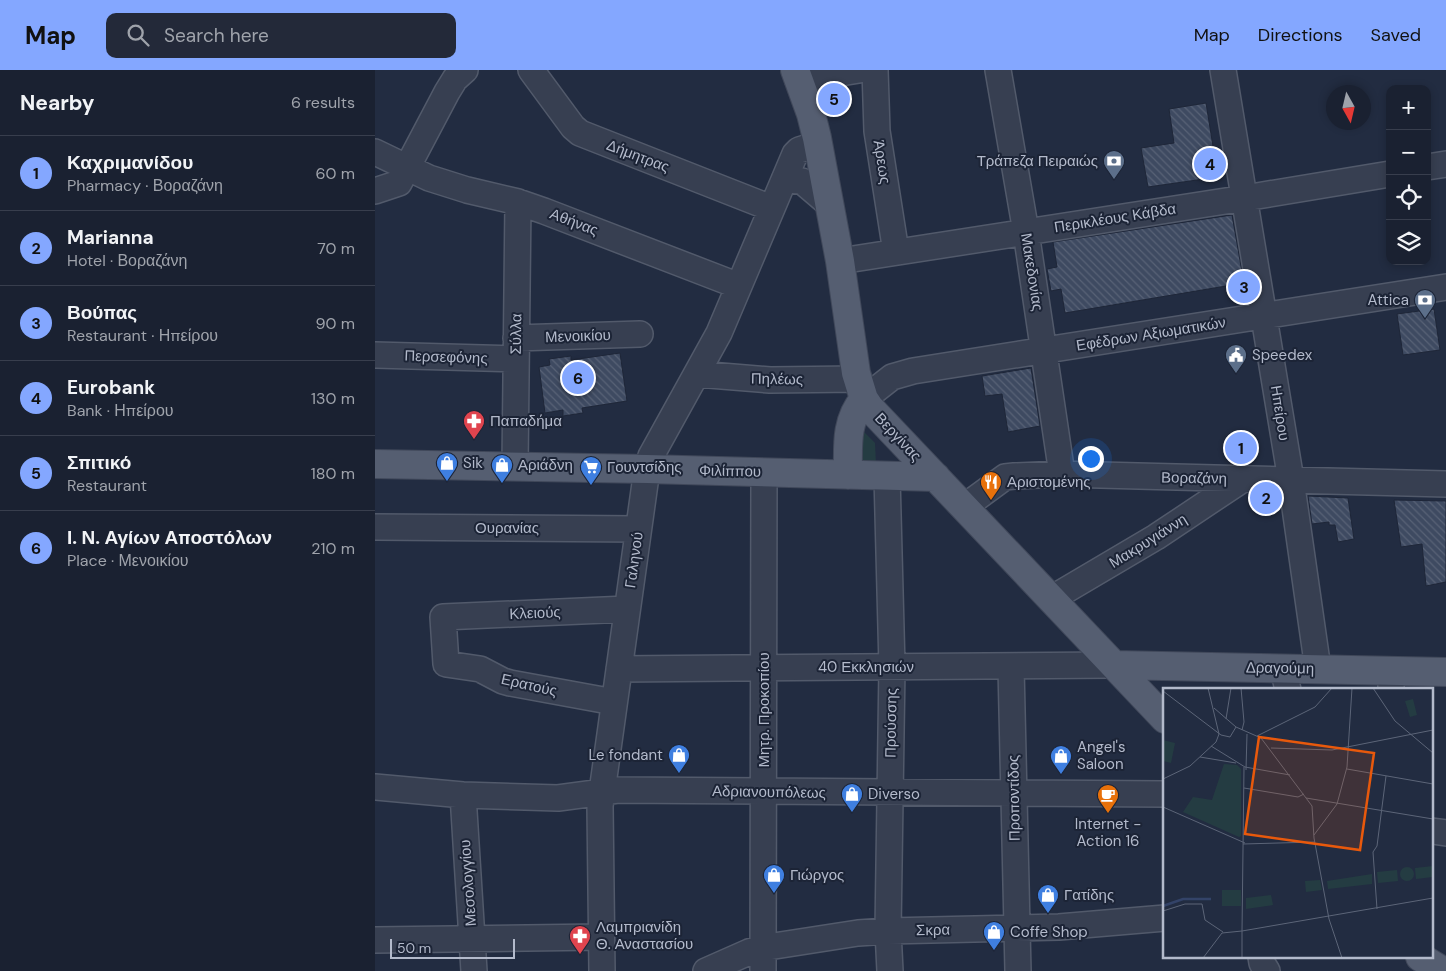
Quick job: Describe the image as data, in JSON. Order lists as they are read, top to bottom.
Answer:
{
  "streets": {
    "main road": ["Βεργίνας", "Φιλίππου", "Δραγούμη"],
    "street": [
      "Δήμητρας",
      "Άρεως",
      "Περικλέους Κάβδα",
      "Αθήνας",
      "Μακεδονίας",
      "Σύλλα",
      "Εφέδρων Αξιωματικών",
      "Μενοικίου",
      "Περσεφόνης",
      "Πηλέως",
      "Ηπείρου",
      "Βοραζάνη",
      "Ουρανίας",
      "Μακρυγιάννη",
      "Γαληνού",
      "Κλειούς",
      "40 Εκκλησιών",
      "Ερατούς",
      "Μητρ. Προκοπίου",
      "Προύσσης",
      "Αδριανουπόλεως",
      "Προποντίδος",
      "Μεσολογγίου",
      "Σκρα"
    ]
  },
  "crossings": [
    ["Δήμητρας", "Γαληνού"],
    ["Άρεως", "Περικλέους Κάβδα"],
    ["Περικλέους Κάβδα", "Μακεδονίας"],
    ["Περικλέους Κάβδα", "Ηπείρου"],
    ["Αθήνας", "Σύλλα"],
    ["Αθήνας", "Γαληνού"],
    ["Μακεδονίας", "Εφέδρων Αξιωματικών"],
    ["Μακεδονίας", "Βοραζάνη"],
    ["Σύλλα", "Μενοικίου"],
    ["Σύλλα", "Περσεφόνης"],
    ["Σύλλα", "Φιλίππου"],
    ["Εφέδρων Αξιωματικών", "Πηλέως"],
    ["Εφέδρων Αξιωματικών", "Ηπείρου"],
    ["Εφέδρων Αξιωματικών", "Βεργίνας"],
    ["Μενοικίου", "Περσεφόνης"],
    ["Πηλέως", "Βεργίνας"],
    ["Πηλέως", "Γαληνού"],
    ["Ηπείρου", "Βοραζάνη"],
    ["Ηπείρου", "Δραγούμη"],
    ["Βεργίνας", "Φιλίππου"],
    ["Βεργίνας", "Βοραζάνη"],
    ["Βεργίνας", "Μακρυγιάννη"],
    ["Βεργίνας", "40 Εκκλησιών"],
    ["Βεργίνας", "Δραγούμη"],
    ["Φιλίππου", "Γαληνού"],
    ["Φιλίππου", "Μητρ. Προκοπίου"],
    ["Φιλίππου", "Προύσσης"],
    ["Βοραζάνη", "Μακρυγιάννη"],
    ["Ουρανίας", "Γαληνού"],
    ["Γαληνού", "Κλειούς"],
    ["Γαληνού", "40 Εκκλησιών"],
    ["Γαληνού", "Ερατούς"],
    ["Γαληνού", "Αδριανουπόλεως"],
    ["Κλειούς", "Ερατούς"],
    ["40 Εκκλησιών", "Δραγούμη"],
    ["40 Εκκλησιών", "Μητρ. Προκοπίου"],
    ["40 Εκκλησιών", "Προύσσης"],
    ["40 Εκκλησιών", "Προποντίδος"],
    ["Μητρ. Προκοπίου", "Αδριανουπόλεως"],
    ["Μητρ. Προκοπίου", "Σκρα"],
    ["Προύσσης", "Αδριανουπόλεως"],
    ["Προύσσης", "Σκρα"],
    ["Αδριανουπόλεως", "Προποντίδος"],
    ["Αδριανουπόλεως", "Μεσολογγίου"],
    ["Προποντίδος", "Σκρα"]
  ],
  "places": {
    "bank": ["Τράπεζα Πειραιώς", "Attica"],
    "public building": ["Speedex"],
    "pharmacy": ["Παπαδήμα", "Λαμπριανίδη Θ. Αναστασίου"],
    "shop": [
      "Sik",
      "Αριάδνη",
      "Le fondant",
      "Angel's Saloon",
      "Diverso",
      "Γιώργος",
      "Γατίδης",
      "Coffe Shop"
    ],
    "supermarket": ["Γουντσίδης"],
    "restaurant": ["Αριστομένης"],
    "cafe": ["Internet - Action 16"]
  },
  "scale_bar": "50 m",
  "north": "bottom",
  "page": {
    "header": "Map",
    "search": "Search here",
    "nav": ["Map", "Directions", "Saved"],
    "heading": ["Nearby", "6 results"],
    "pins": [
      "5",
      "4",
      "3",
      "6",
      "1",
      "2"
    ],
    "map_buttons": ["+", "−"],
    "list": [
      {
        "mark": "1",
        "name": "Καχριμανίδου",
        "note": "Pharmacy · Βοραζάνη",
        "value": "60 m"
      },
      {
        "mark": "2",
        "name": "Marianna",
        "note": "Hotel · Βοραζάνη",
        "value": "70 m"
      },
      {
        "mark": "3",
        "name": "Βούπας",
        "note": "Restaurant · Ηπείρου",
        "value": "90 m"
      },
      {
        "mark": "4",
        "name": "Eurobank",
        "note": "Bank · Ηπείρου",
        "value": "130 m"
      },
      {
        "mark": "5",
        "name": "Σπιτικό",
        "note": "Restaurant",
        "value": "180 m"
      },
      {
        "mark": "6",
        "name": "Ι. Ν. Αγίων Αποστόλων",
        "note": "Place · Μενοικίου",
        "value": "210 m"
      }
    ],
    "scale": "50 m"
  }
}
